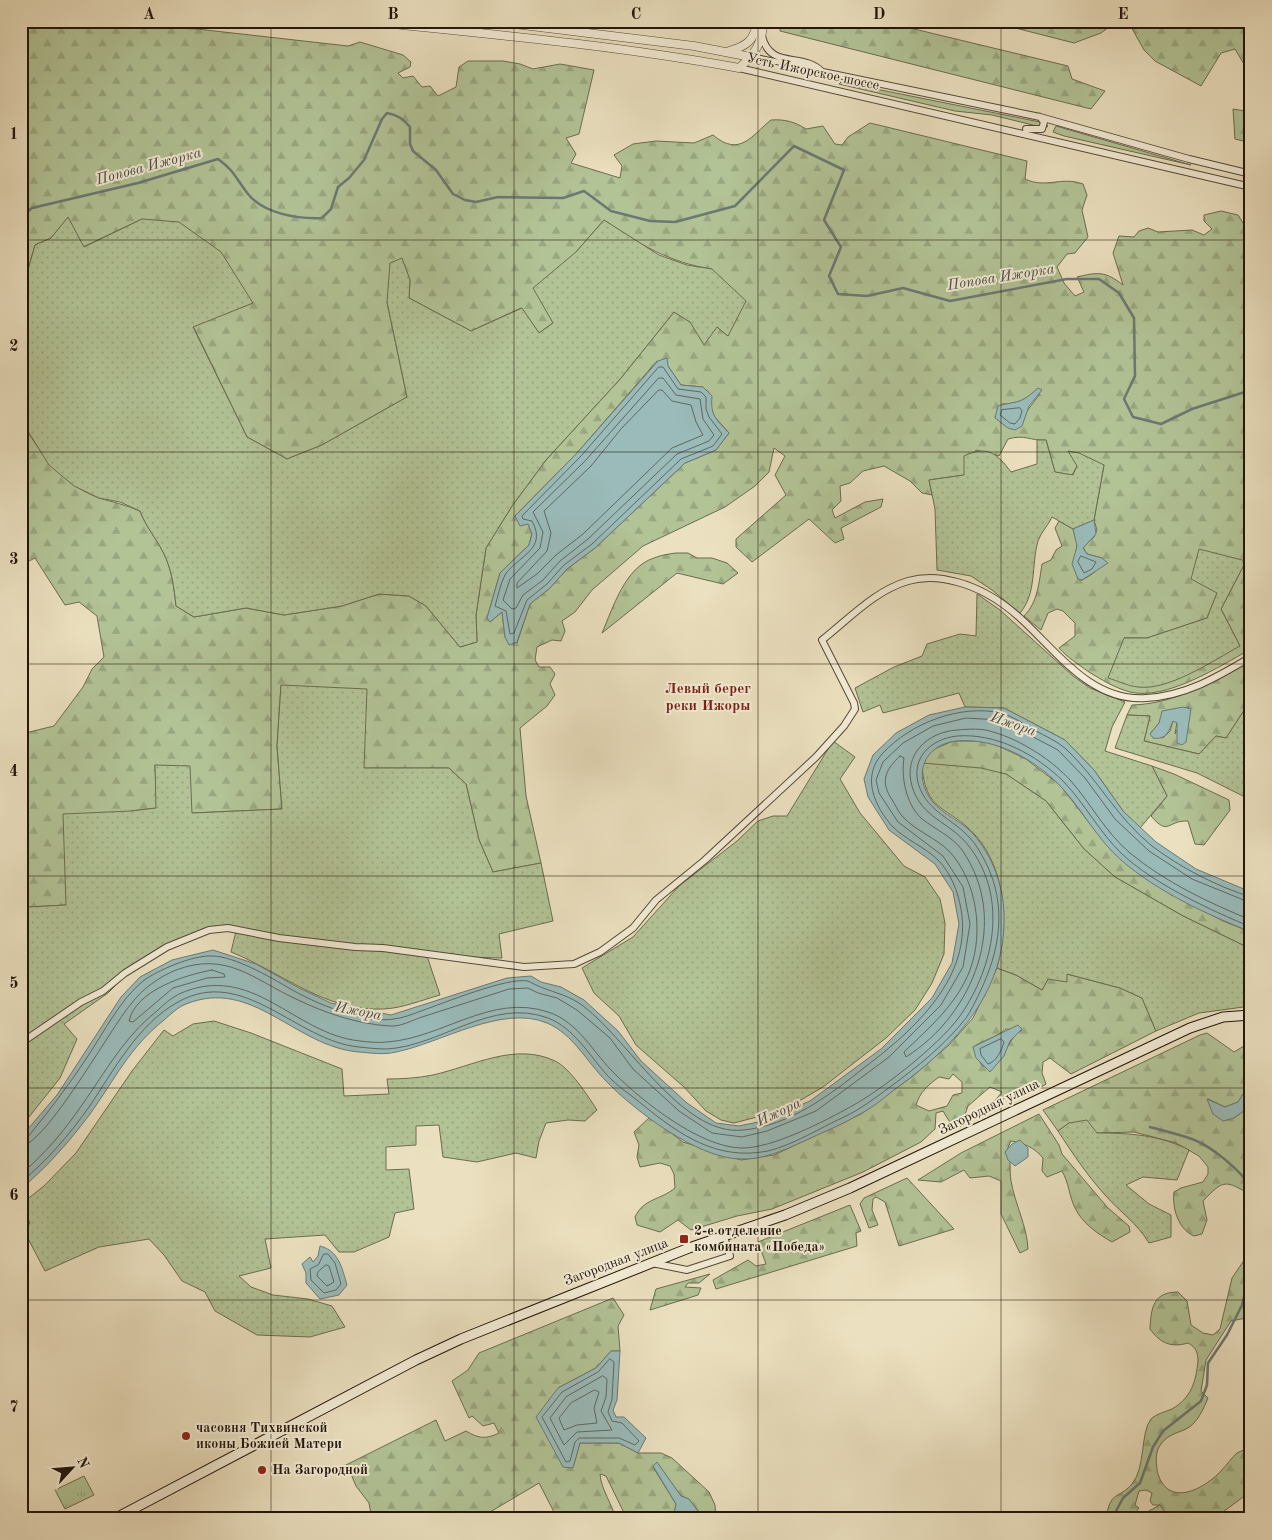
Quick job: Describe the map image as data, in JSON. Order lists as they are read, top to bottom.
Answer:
{
  "streets": {
    "main road": ["Загородная улица"],
    "street": ["Усть-Ижорское шоссе"]
  },
  "districts": ["Левый берег реки Ижоры"],
  "water": ["Попова Ижорка", "Ижора"],
  "places": {
    "transit": ["2-е отделение комбината «Победа»"],
    "other": ["часовня Тихвинской иконы Божией Матери", "На Загородной"]
  },
  "north": "top right",
  "grid": {
    "columns": [
      "A",
      "B",
      "C",
      "D",
      "E"
    ],
    "rows": [
      "1",
      "2",
      "3",
      "4",
      "5",
      "6",
      "7"
    ]
  }
}
